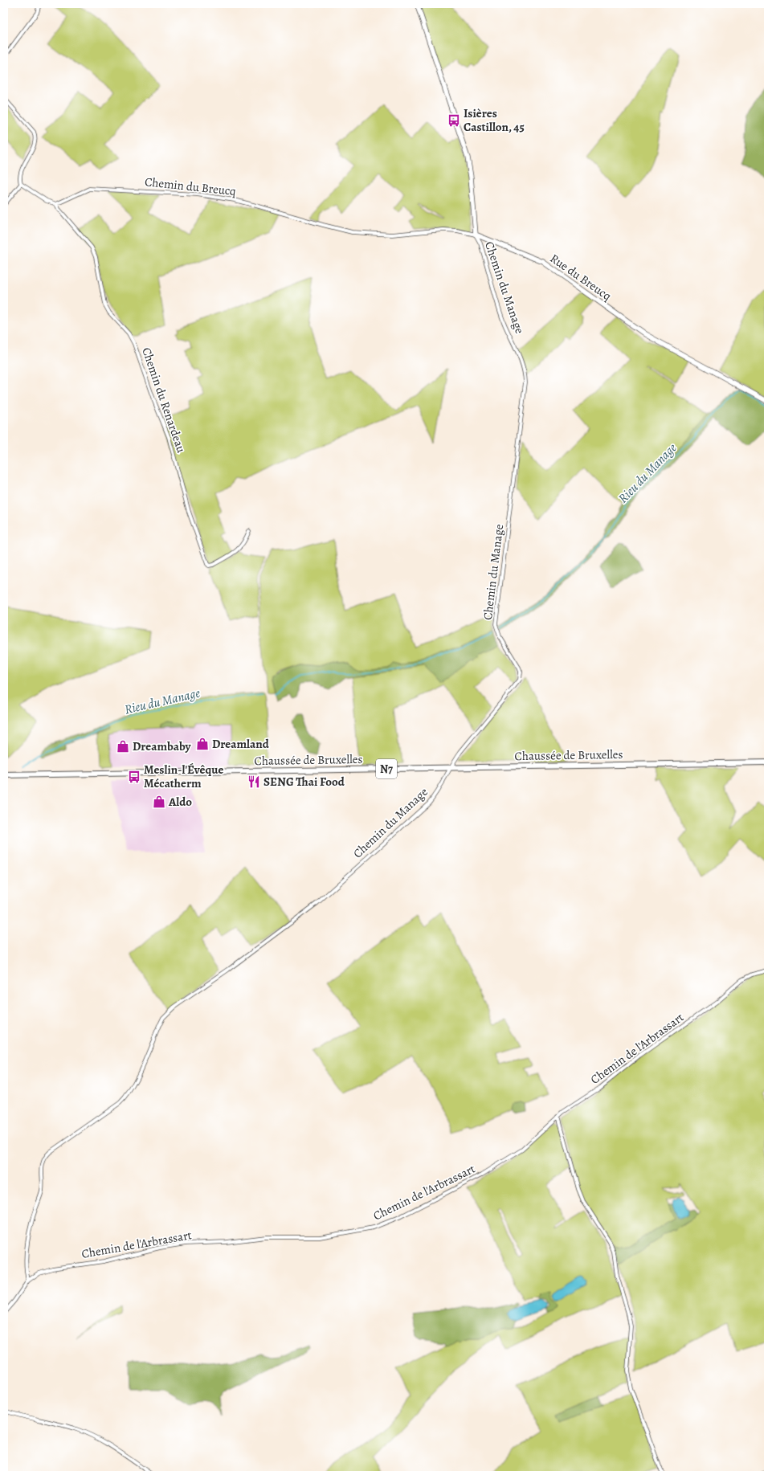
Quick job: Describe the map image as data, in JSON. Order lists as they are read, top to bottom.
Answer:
{
  "streets": {
    "main road": ["Chaussée de Bruxelles", "N7"],
    "street": [
      "Chemin du Breucq",
      "Rue du Breucq",
      "Chemin du Manage",
      "Chemin du Renardeau",
      "Chemin de l'Arbrassart"
    ]
  },
  "crossings": [
    ["Chemin du Breucq", "Rue du Breucq"],
    ["Chemin du Breucq", "Chemin du Renardeau"],
    ["Rue du Breucq", "Chemin du Manage"],
    ["Chemin du Manage", "Chaussée de Bruxelles"],
    ["Chemin du Manage", "Chemin de l'Arbrassart"]
  ],
  "water": ["Rieu du Manage"],
  "places": {
    "bus stop": ["Isières Castillon, 45", "Meslin-l'Évêque Mécatherm"],
    "shop": ["Dreamland", "Dreambaby", "Aldo"],
    "restaurant": ["SENG Thai Food"]
  }
}
